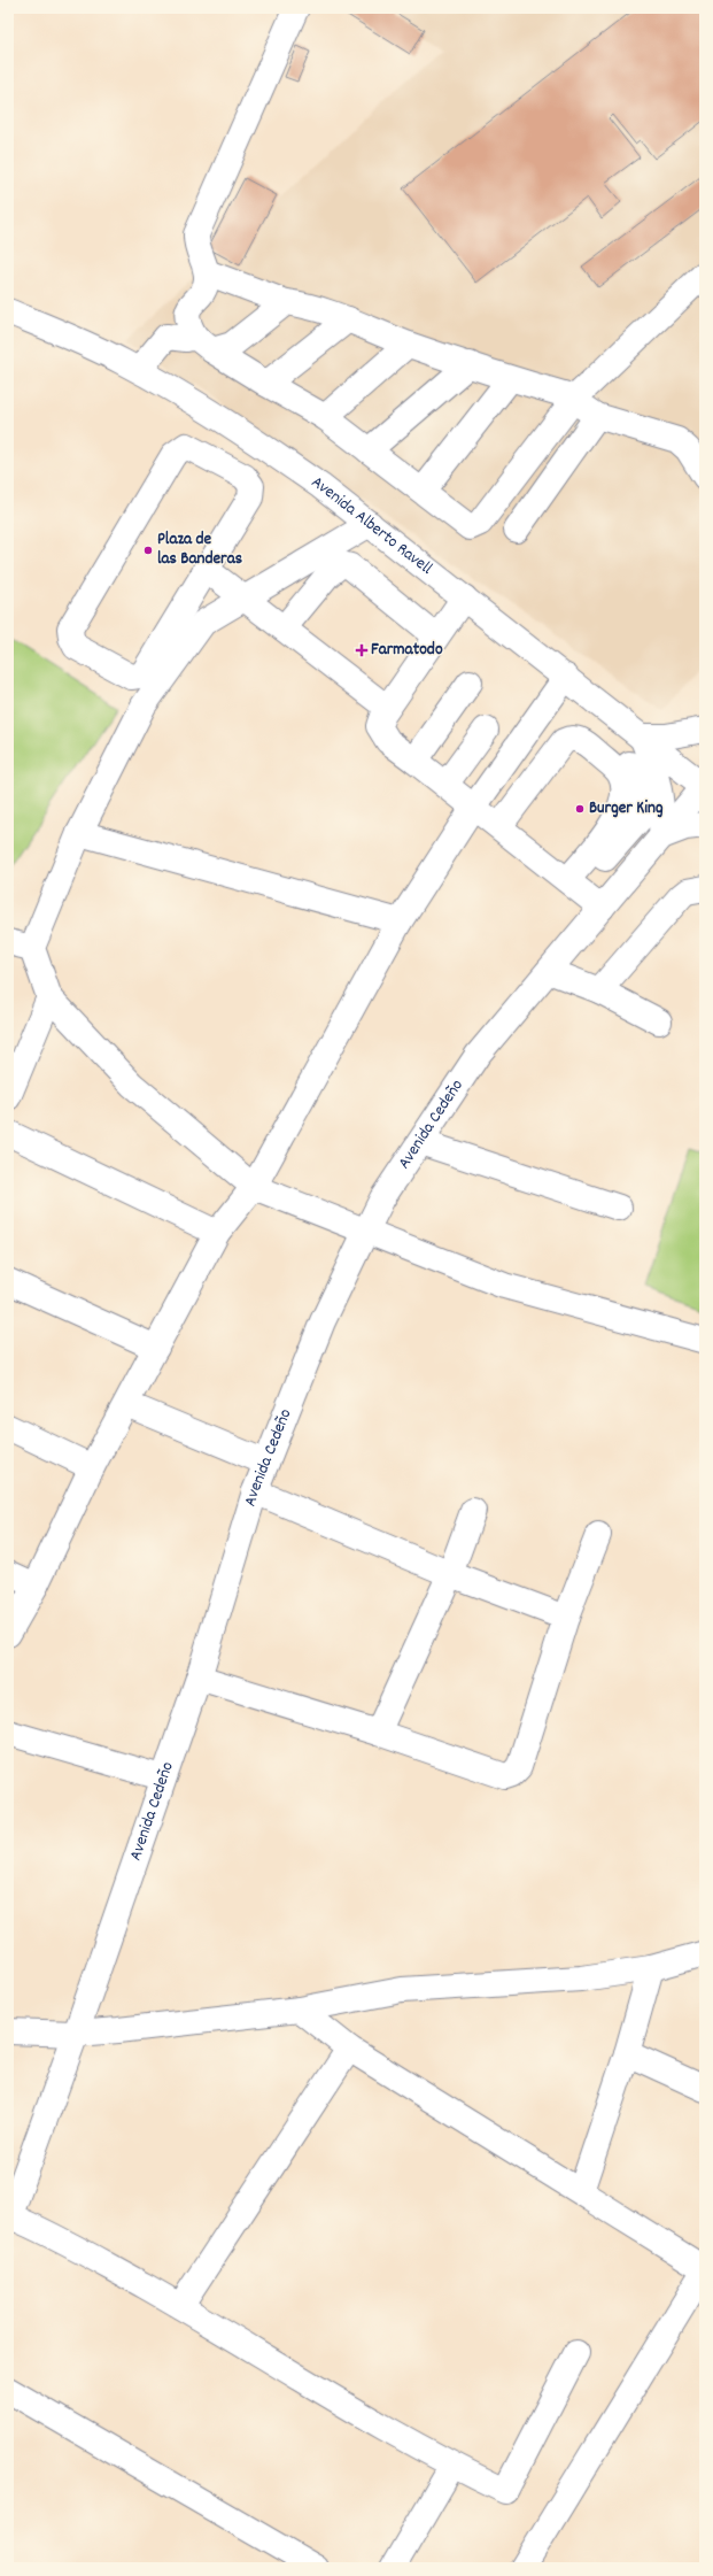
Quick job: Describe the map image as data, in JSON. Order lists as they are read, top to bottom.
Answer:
{
  "streets": {
    "street": ["Avenida Alberto Ravell", "Avenida Cedeño"]
  },
  "crossings": [
    ["Avenida Alberto Ravell", "Avenida Cedeño"]
  ],
  "places": {
    "other": ["Plaza de las Banderas", "Burger King"],
    "health": ["Farmatodo"]
  }
}
